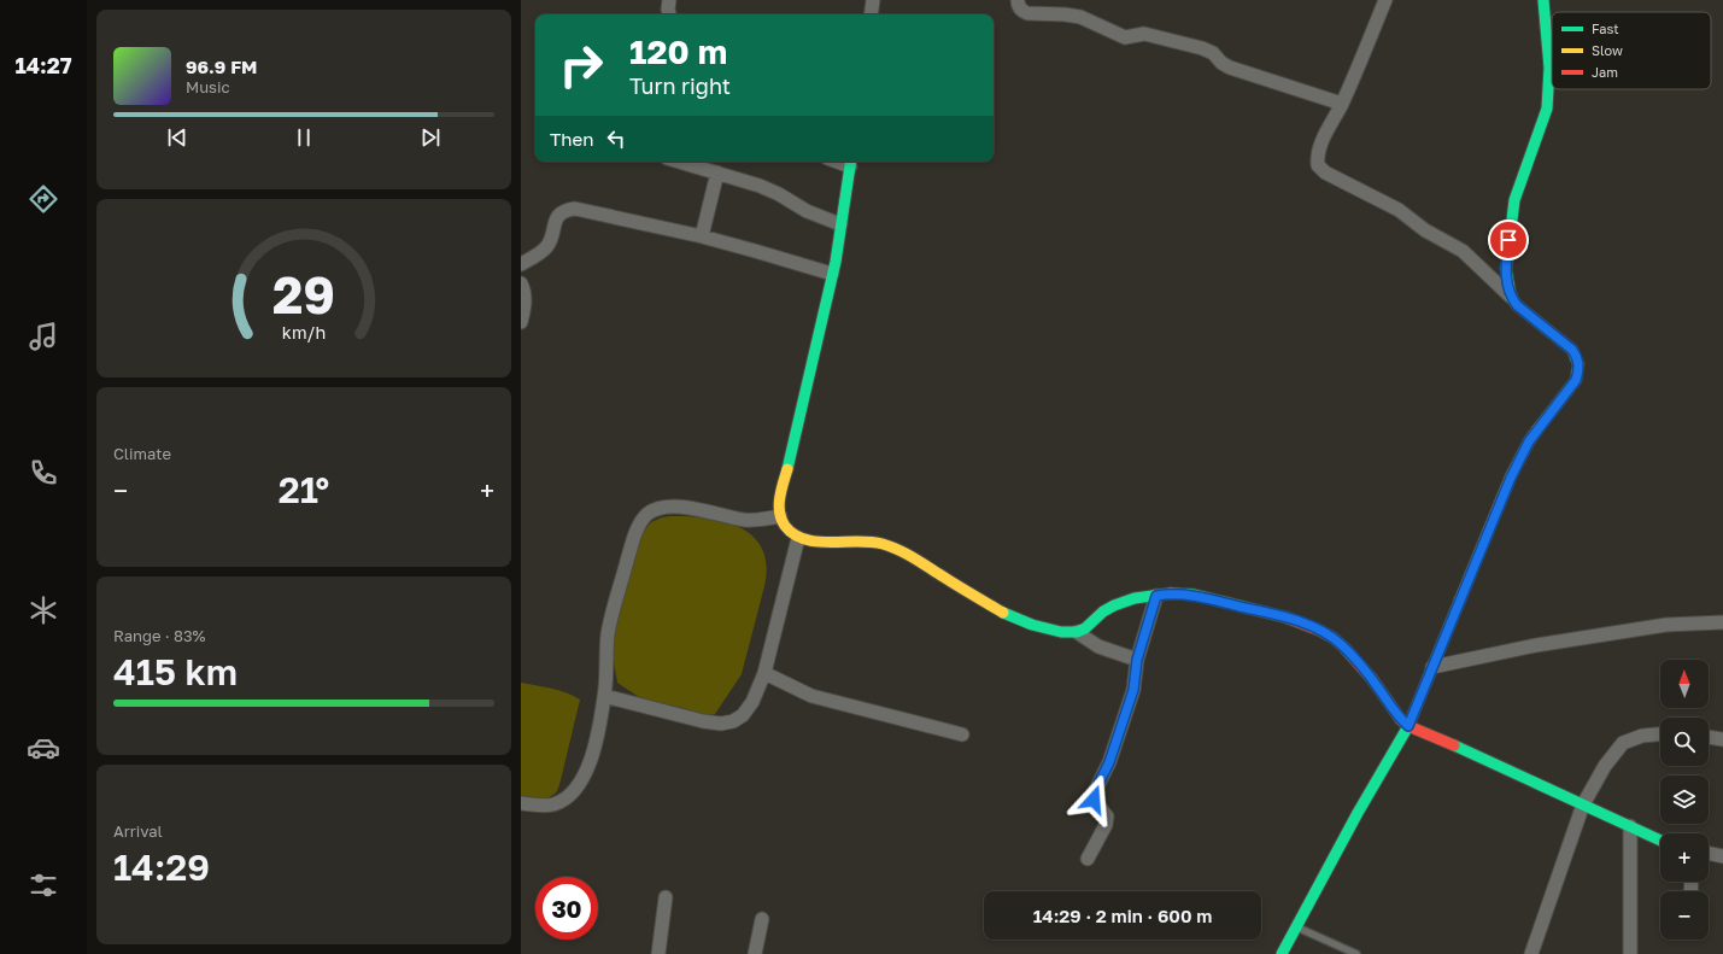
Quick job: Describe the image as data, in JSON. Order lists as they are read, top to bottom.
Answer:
{
  "legend": ["Fast", "Slow", "Jam"],
  "north": "top",
  "page": {
    "tabs": "14:27",
    "turn": ["120 m", "Turn right"],
    "song": ["96.9 FM", "Music"],
    "then": "Then",
    "tile": [
      "Climate",
      ["Range · 83%", "415 km"],
      ["Arrival", "14:29"]
    ],
    "heat": ["−", "21°", "+"],
    "map_buttons": ["+", "−"],
    "limit": "30",
    "trip": "14:29 · 2 min · 600 m",
    "gauge": ["29", "km/h"]
  }
}
